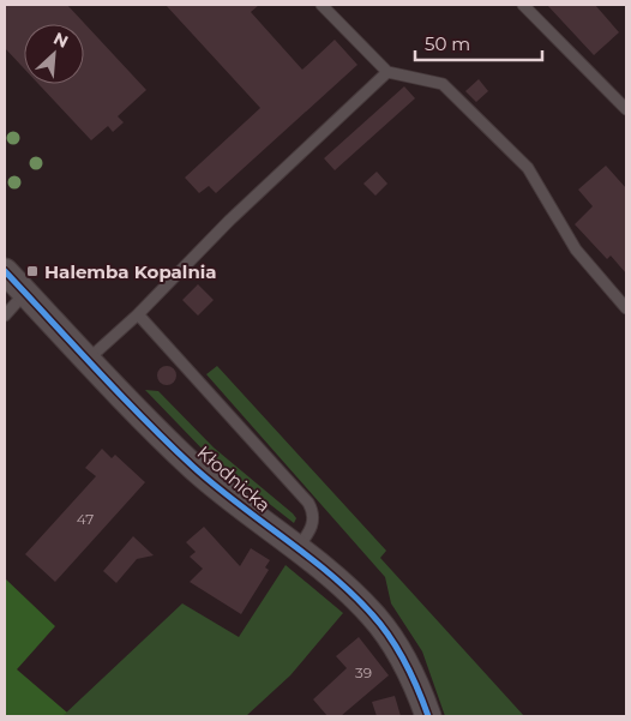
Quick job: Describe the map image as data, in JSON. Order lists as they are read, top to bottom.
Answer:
{
  "streets": {
    "street": ["Kłodnicka"]
  },
  "places": {
    "transit": ["Halemba Kopalnia"]
  },
  "house_numbers": ["47", "39"],
  "scale_bar": "50 m",
  "north": "top right"
}
